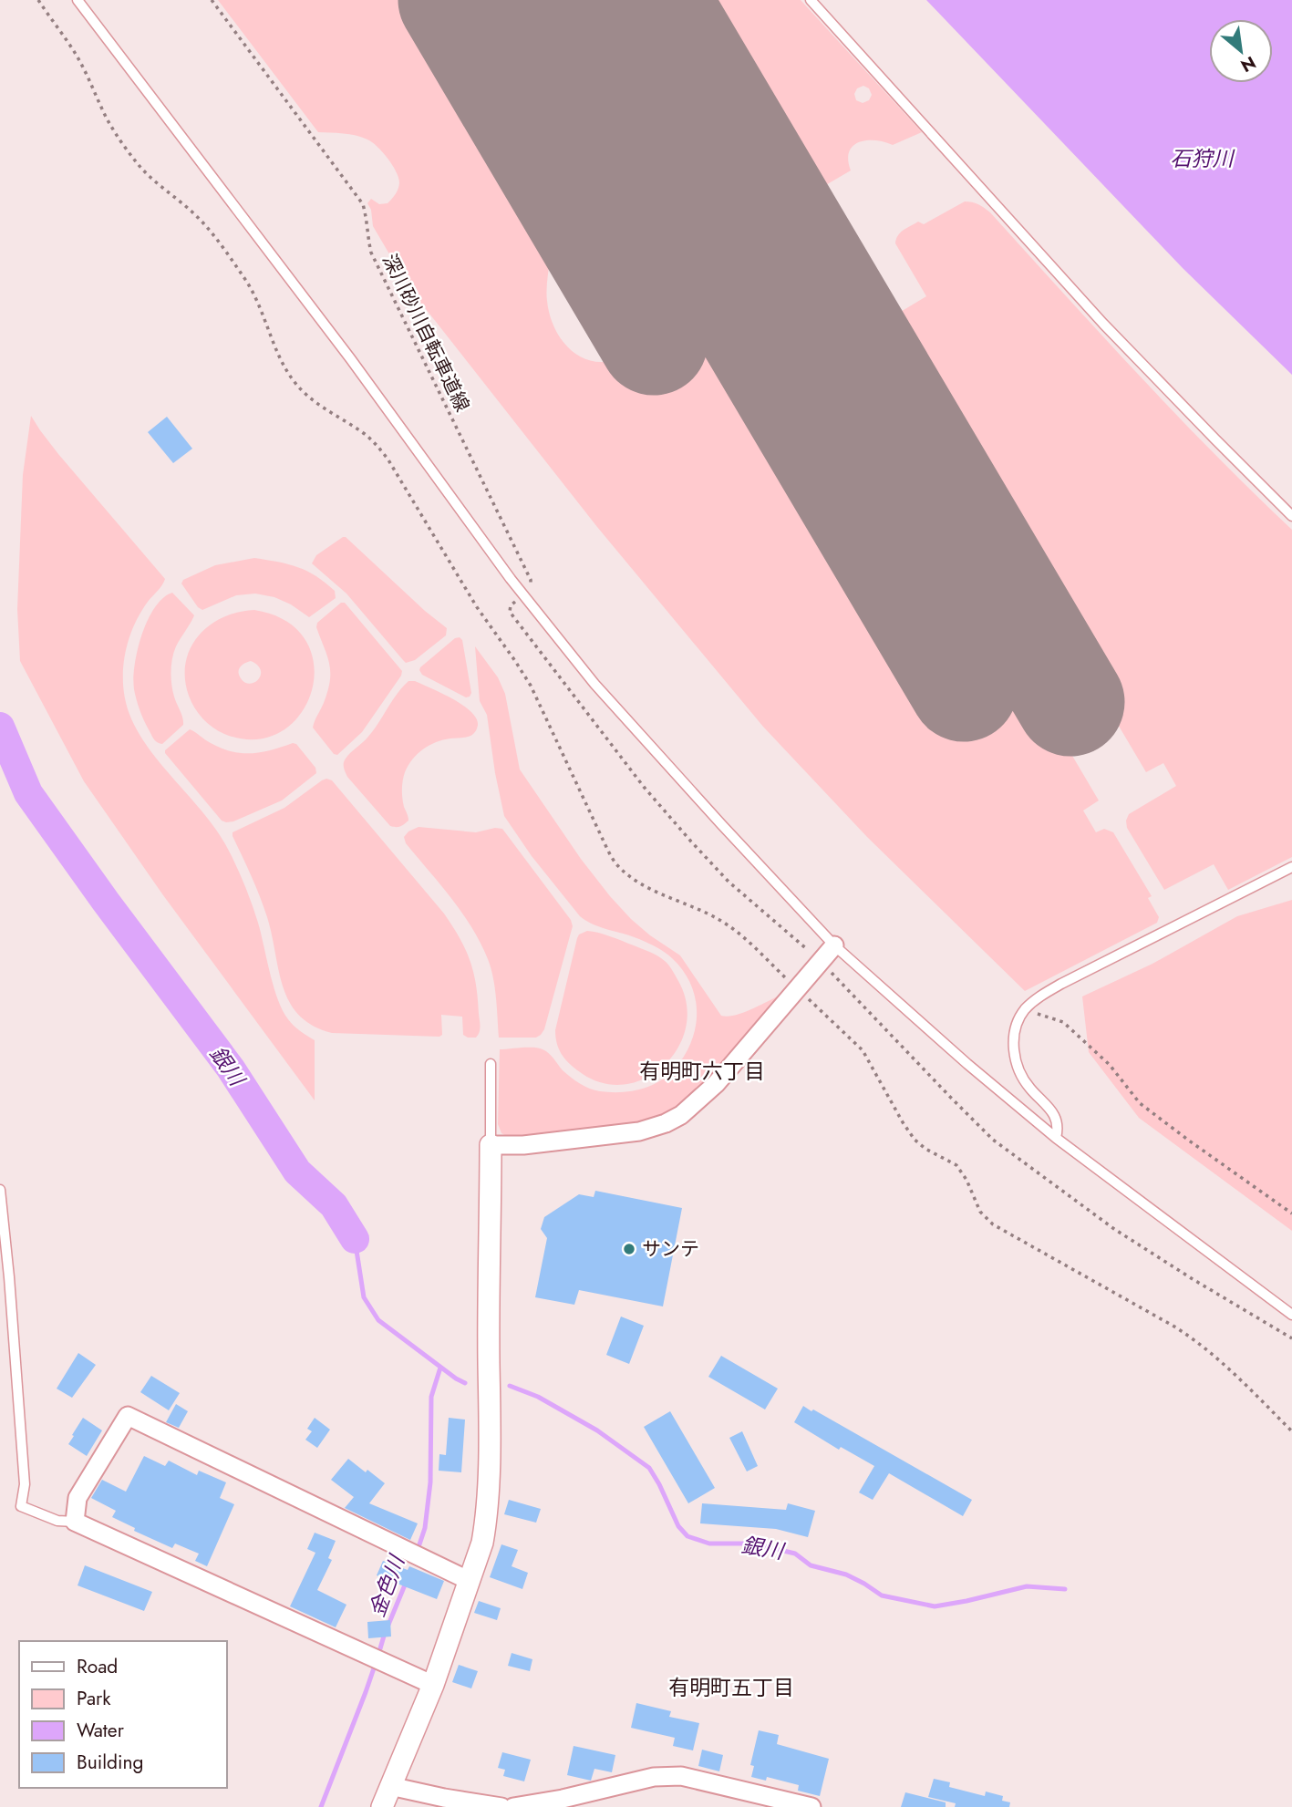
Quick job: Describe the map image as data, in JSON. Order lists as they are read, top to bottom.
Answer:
{
  "streets": {
    "path": ["深川砂川自転車道線"]
  },
  "districts": ["有明町六丁目", "有明町五丁目"],
  "water": ["石狩川", "銀川", "金色川"],
  "places": ["サンテ"],
  "legend": [
    "Road",
    "Park",
    "Water",
    "Building"
  ],
  "north": "bottom right"
}
